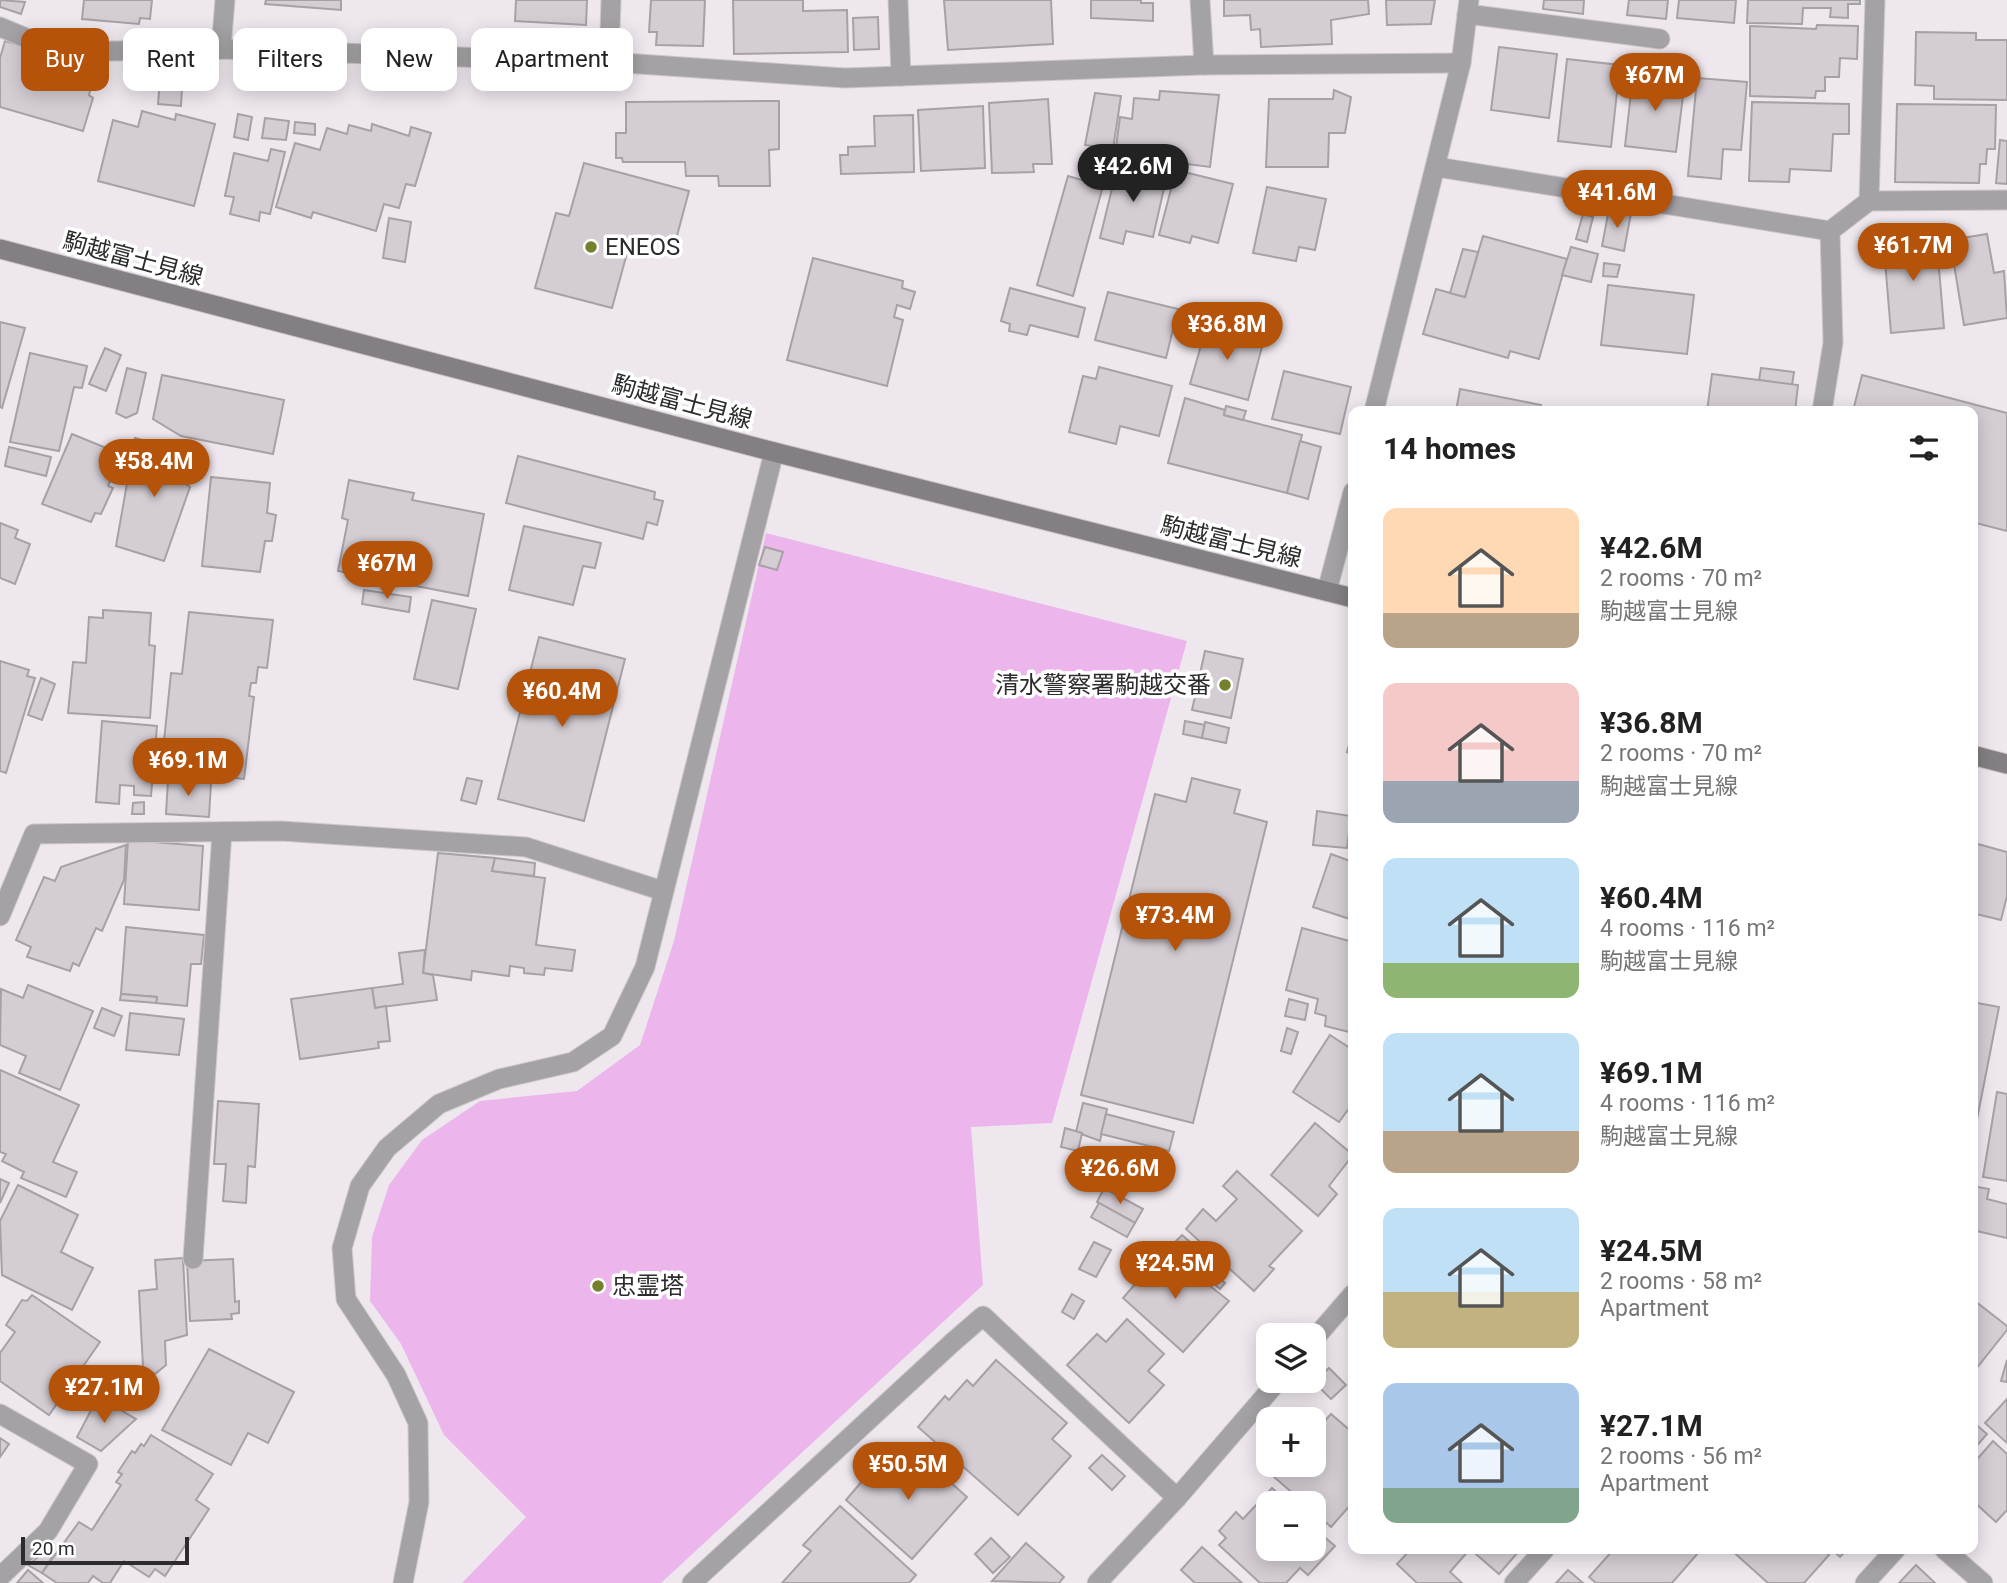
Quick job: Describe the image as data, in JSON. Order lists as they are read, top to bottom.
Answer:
{
  "streets": {
    "main road": ["駒越富士見線"]
  },
  "places": ["ENEOS", "清水警察署駒越交番", "忠霊塔"],
  "scale_bar": "20 m",
  "page": {
    "chip": [
      "Buy",
      "Rent",
      "Filters",
      "New",
      "Apartment"
    ],
    "price": [
      "¥67M",
      "¥42.6M",
      "¥41.6M",
      "¥61.7M",
      "¥36.8M",
      "¥58.4M",
      "¥67M",
      "¥60.4M",
      "¥69.1M",
      "¥73.4M",
      "¥26.6M",
      "¥24.5M",
      "¥27.1M",
      "¥50.5M"
    ],
    "heading": "14 homes",
    "list": [
      {
        "name": "¥42.6M",
        "note": "2 rooms · 70 m² · 駒越富士見線"
      },
      {
        "name": "¥36.8M",
        "note": "2 rooms · 70 m² · 駒越富士見線"
      },
      {
        "name": "¥60.4M",
        "note": "4 rooms · 116 m² · 駒越富士見線"
      },
      {
        "name": "¥69.1M",
        "note": "4 rooms · 116 m² · 駒越富士見線"
      },
      {
        "name": "¥24.5M",
        "note": "2 rooms · 58 m² · Apartment"
      },
      {
        "name": "¥27.1M",
        "note": "2 rooms · 56 m² · Apartment"
      }
    ],
    "map_buttons": ["+", "−"],
    "scale": "20 m"
  }
}
